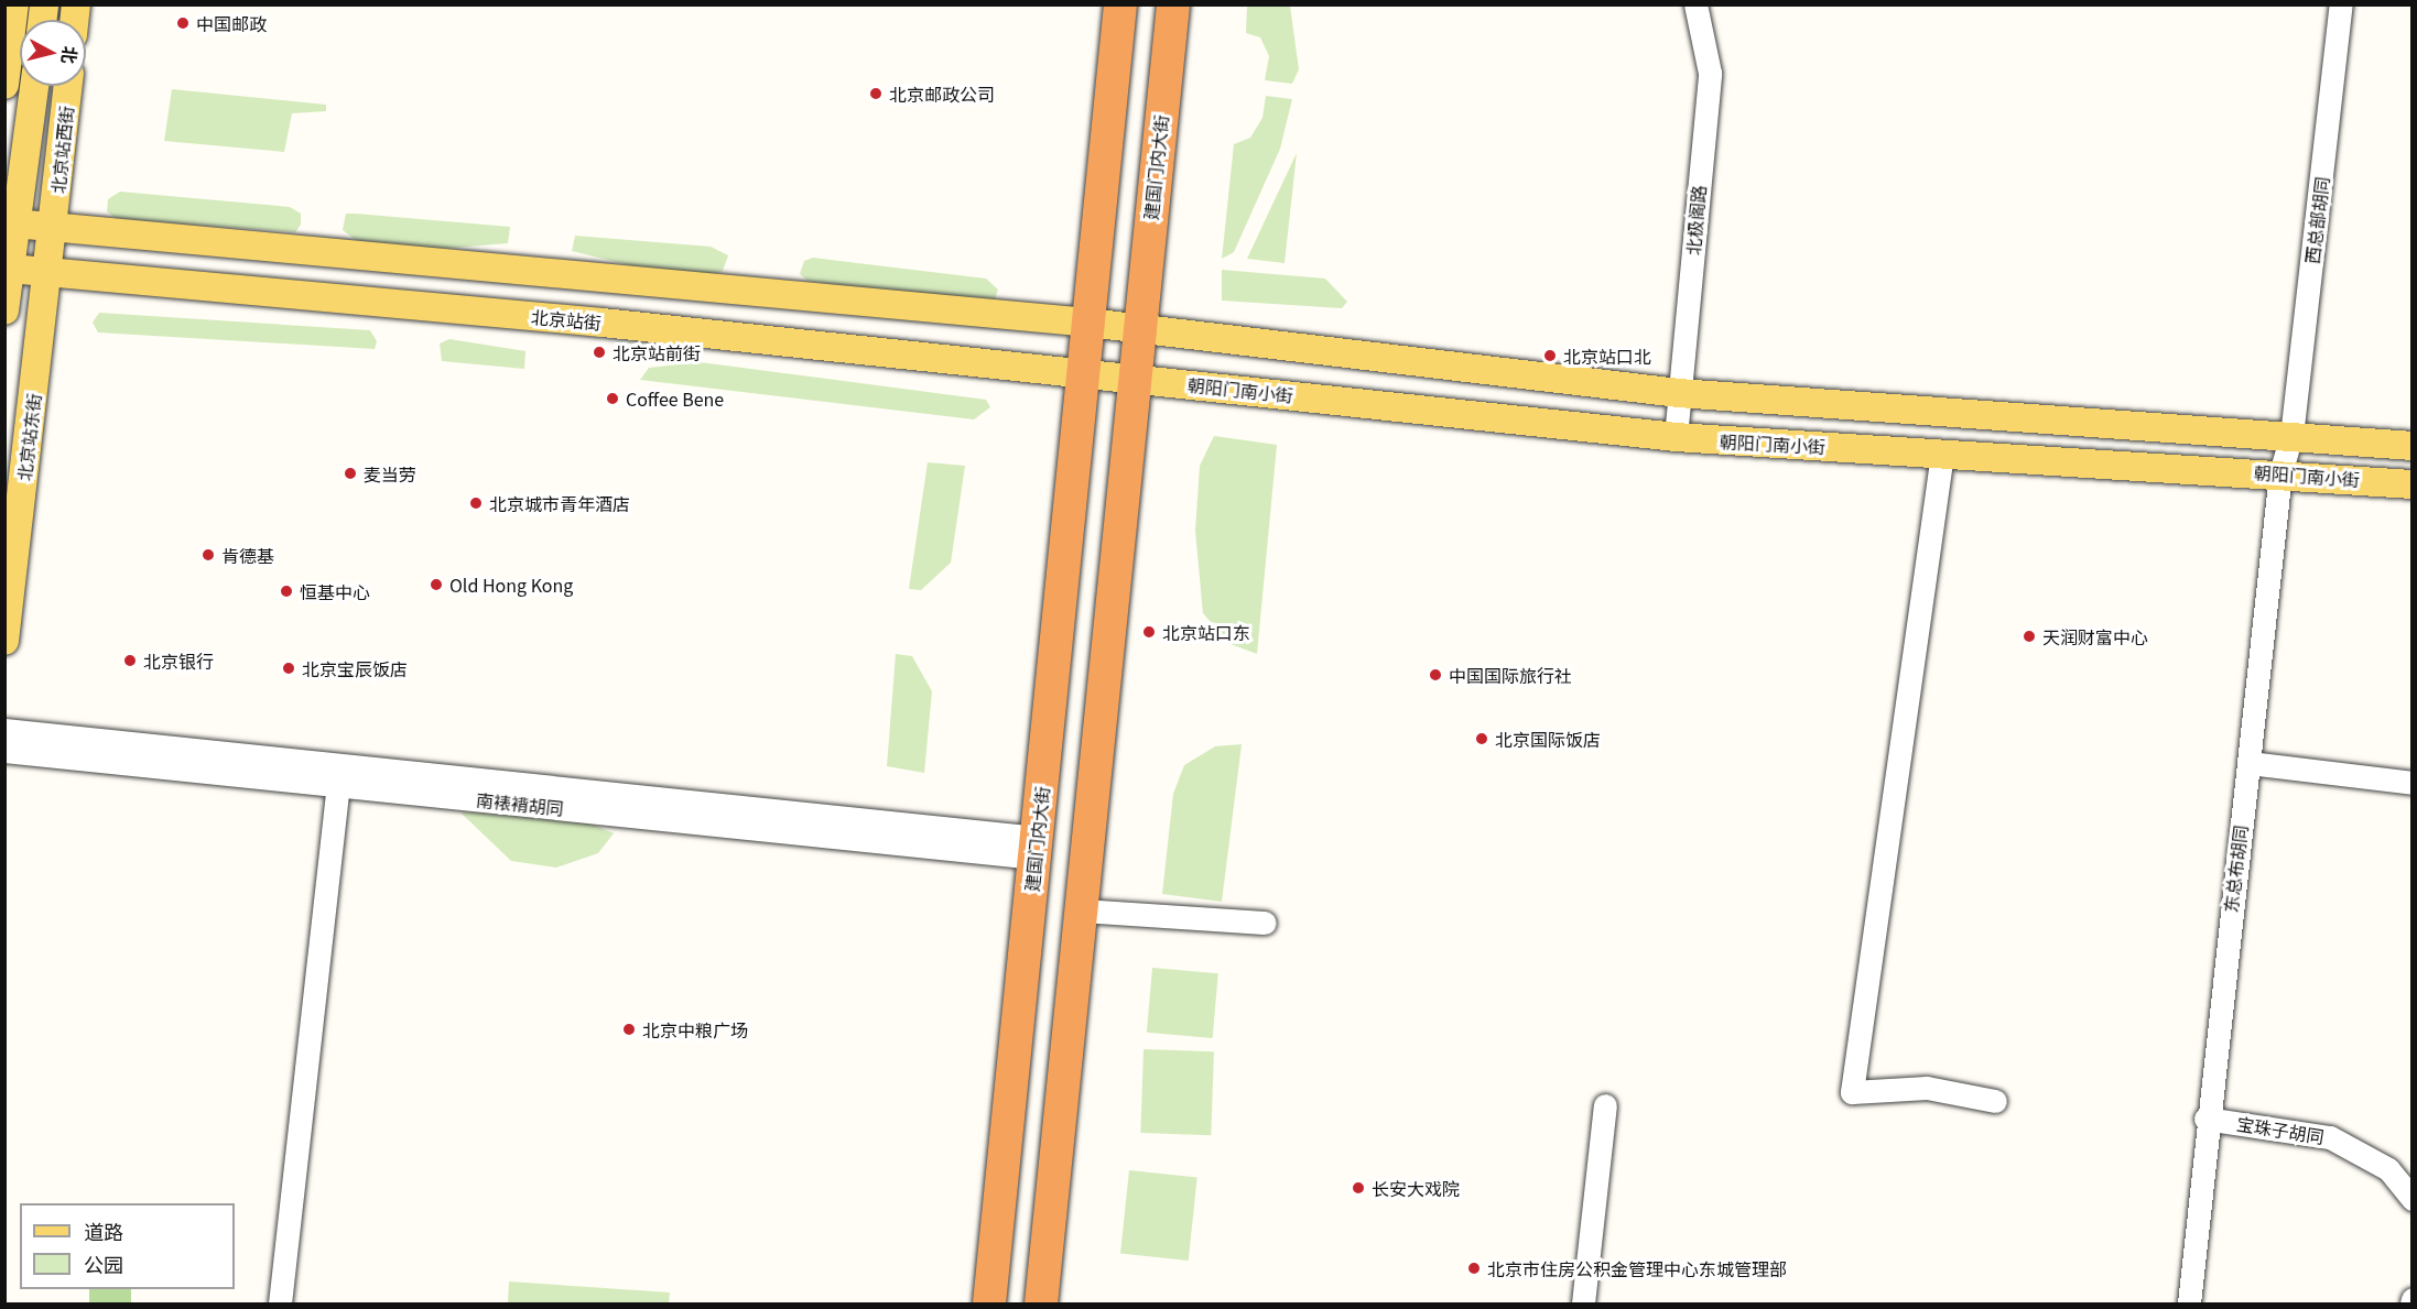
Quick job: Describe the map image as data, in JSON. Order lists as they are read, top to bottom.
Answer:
{
  "streets": {
    "highway": ["建国门内大街"],
    "main road": [
      "北京站西街",
      "北京站街",
      "朝阳门南小街",
      "北京站东街"
    ],
    "street": [
      "北极阁路",
      "西总部胡同",
      "南裱褙胡同",
      "东总布胡同",
      "宝珠子胡同"
    ]
  },
  "crossings": [
    ["北京站西街", "北京站街"],
    ["北京站西街", "北京站东街"],
    ["建国门内大街", "北京站街"],
    ["建国门内大街", "朝阳门南小街"],
    ["建国门内大街", "南裱褙胡同"],
    ["北极阁路", "朝阳门南小街"],
    ["西总部胡同", "朝阳门南小街"],
    ["西总部胡同", "东总布胡同"],
    ["北京站街", "朝阳门南小街"],
    ["北京站街", "北京站东街"],
    ["朝阳门南小街", "东总布胡同"],
    ["东总布胡同", "宝珠子胡同"]
  ],
  "places": [
    "中国邮政",
    "北京邮政公司",
    "北京站前街",
    "北京站口北",
    "Coffee Bene",
    "麦当劳",
    "北京城市青年酒店",
    "肯德基",
    "Old Hong Kong",
    "恒基中心",
    "北京站口东",
    "天润财富中心",
    "北京银行",
    "北京宝辰饭店",
    "中国国际旅行社",
    "北京国际饭店",
    "北京中粮广场",
    "长安大戏院",
    "北京市住房公积金管理中心东城管理部"
  ],
  "legend": ["道路", "公园"],
  "north": "right"
}
